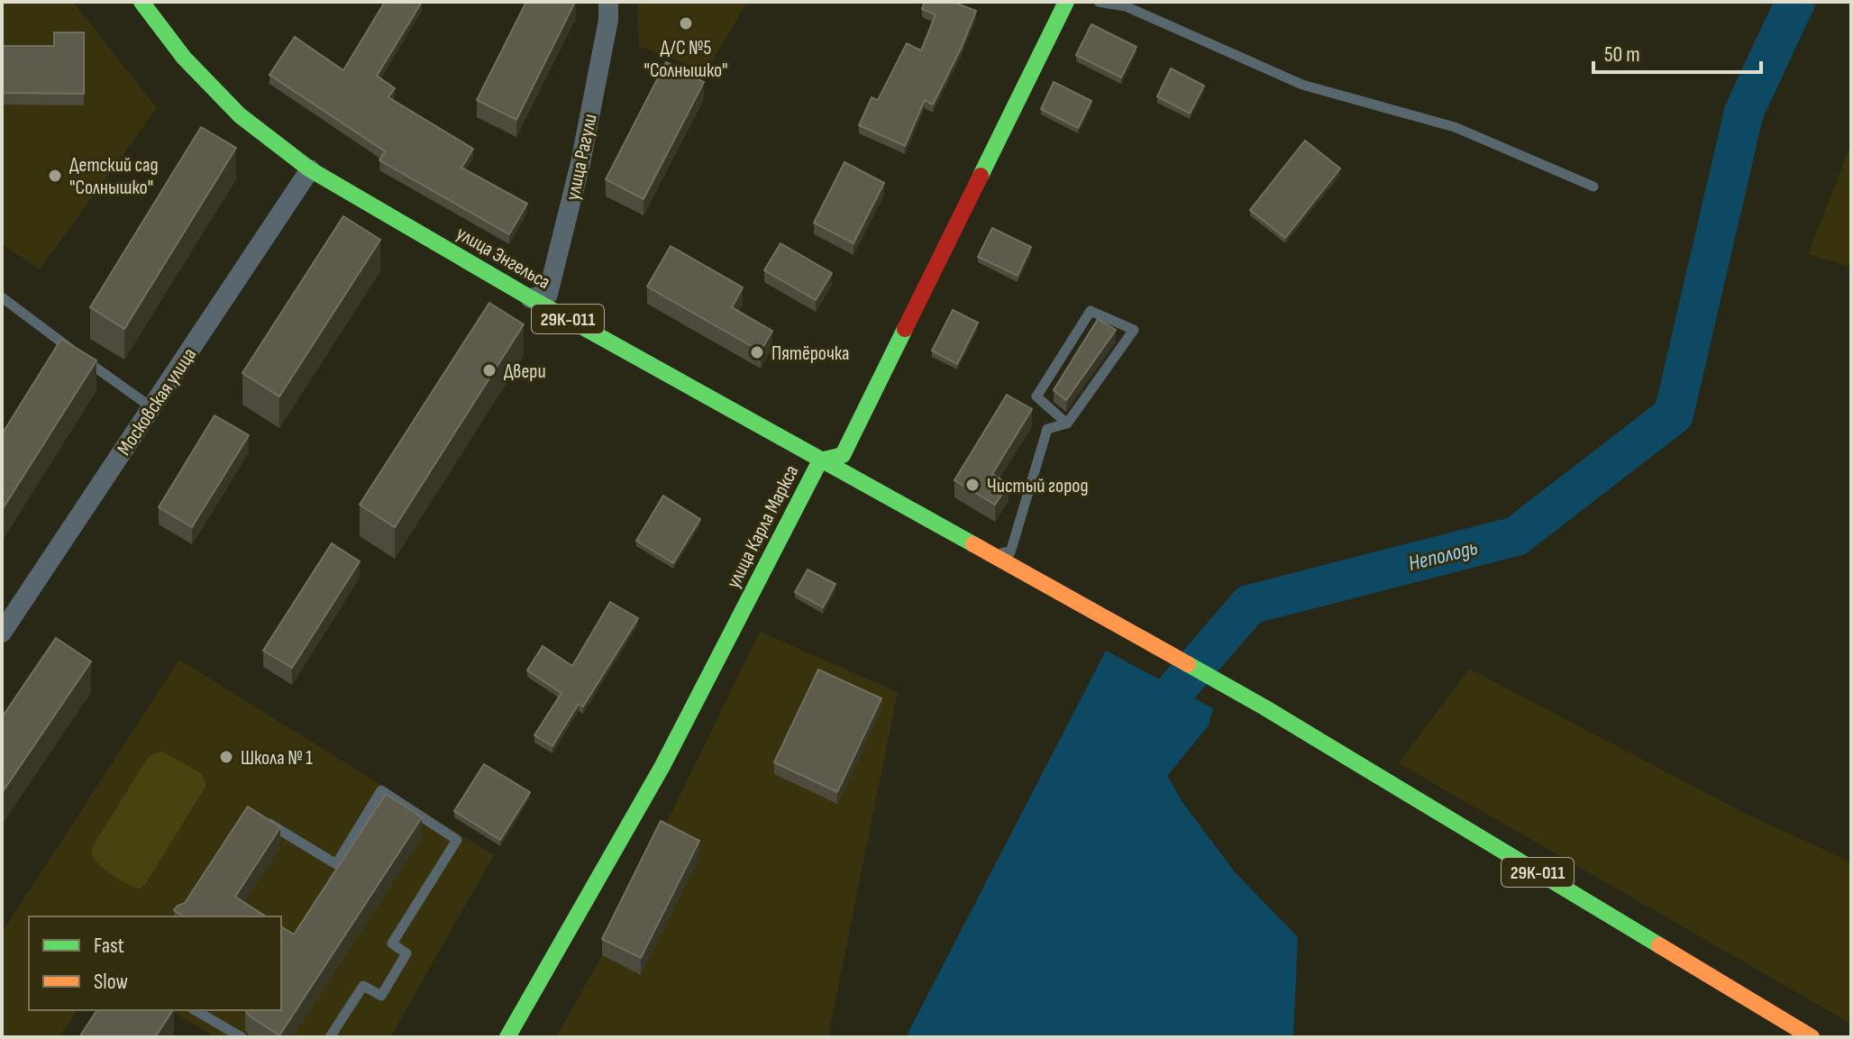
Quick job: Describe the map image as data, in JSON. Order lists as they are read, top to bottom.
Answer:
{
  "streets": {
    "main road": ["улица Энгельса", "29К-011", "улица Карла Маркса"],
    "street": ["улица Рагули", "Московская улица"]
  },
  "crossings": [
    ["улица Рагули", "улица Энгельса"],
    ["улица Энгельса", "Московская улица"],
    ["улица Энгельса", "улица Карла Маркса"]
  ],
  "water": ["Неполодь"],
  "places": [
    "Д/С №5 \"Солнышко\"",
    "Детский сад \"Солнышко\"",
    "Пятёрочка",
    "Двери",
    "Чистый город",
    "Школа № 1"
  ],
  "legend": ["Fast", "Slow"],
  "scale_bar": "50 m"
}
